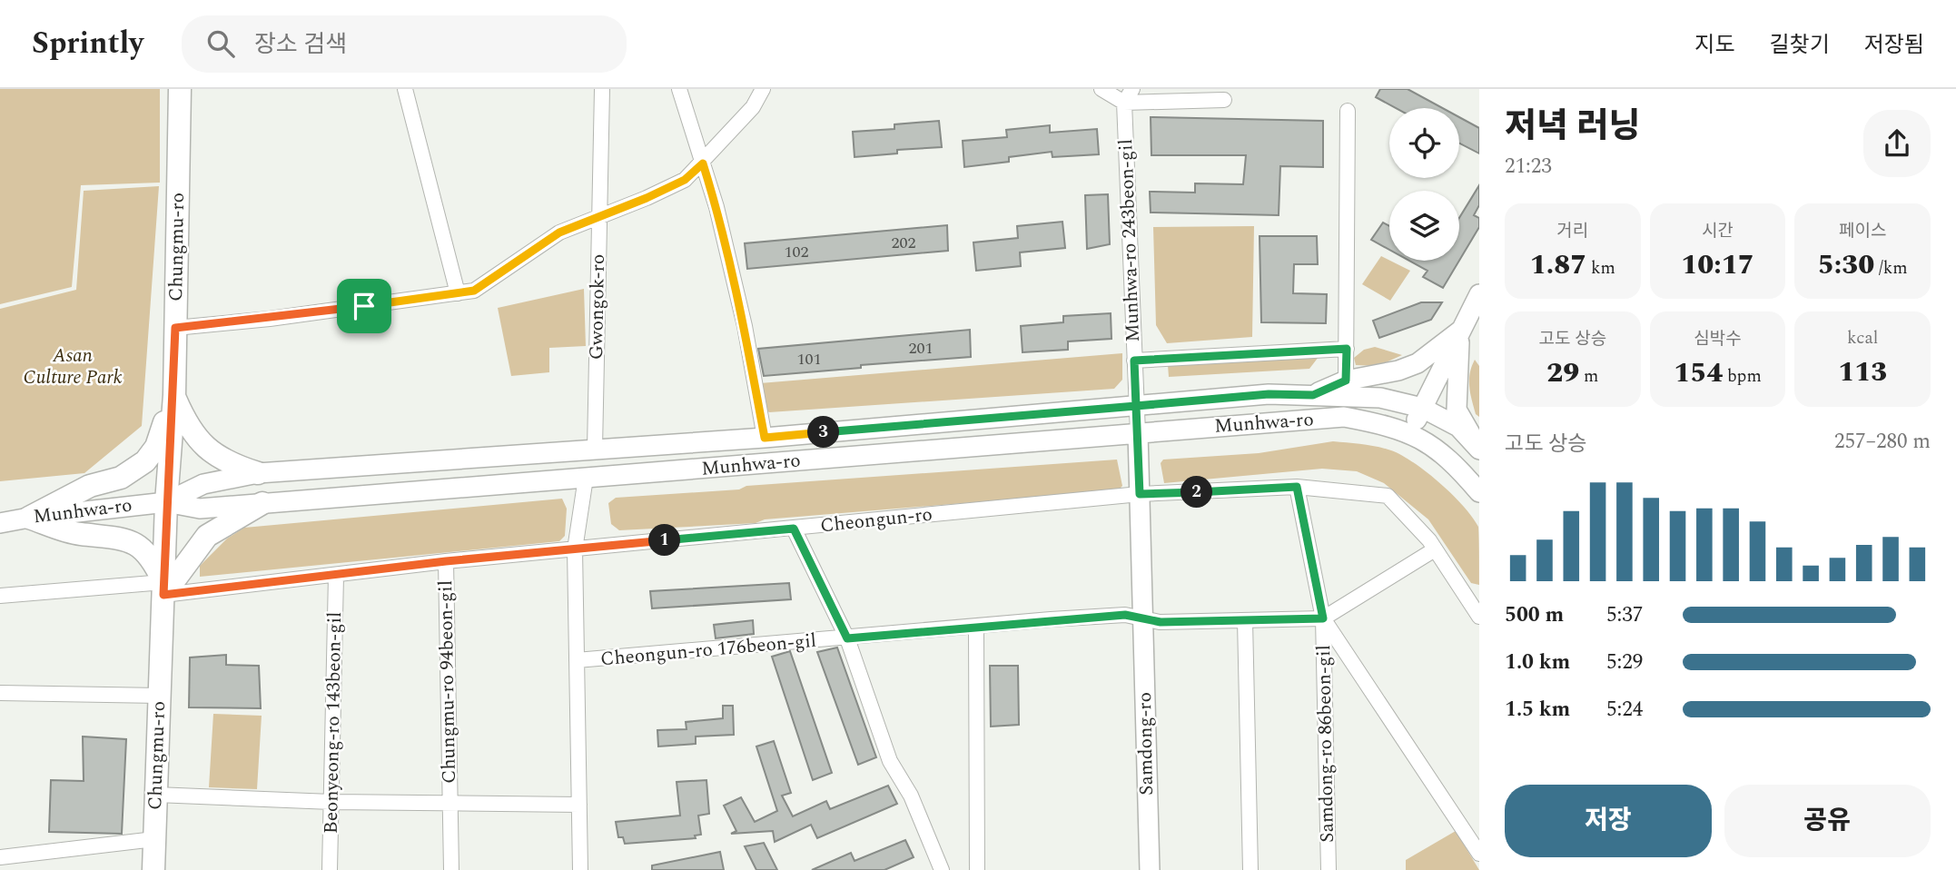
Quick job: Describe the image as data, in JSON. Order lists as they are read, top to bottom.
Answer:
{
  "streets": {
    "main road": ["Chungmu-ro", "Munhwa-ro", "Samdong-ro"],
    "street": [
      "Munhwa-ro 243beon-gil",
      "Gwongok-ro",
      "Cheongun-ro",
      "Cheongun-ro 176beon-gil",
      "Chungmu-ro 94beon-gil",
      "Beonyeong-ro 143beon-gil",
      "Samdong-ro 86beon-gil"
    ]
  },
  "crossings": [
    ["Munhwa-ro 243beon-gil", "Munhwa-ro"],
    ["Munhwa-ro 243beon-gil", "Samdong-ro"],
    ["Chungmu-ro", "Munhwa-ro"],
    ["Chungmu-ro", "Chungmu-ro 94beon-gil"],
    ["Gwongok-ro", "Munhwa-ro"],
    ["Munhwa-ro", "Samdong-ro"],
    ["Cheongun-ro", "Samdong-ro"],
    ["Cheongun-ro 176beon-gil", "Samdong-ro"],
    ["Chungmu-ro 94beon-gil", "Beonyeong-ro 143beon-gil"]
  ],
  "parks": ["Asan Culture Park"],
  "house_numbers": [
    "202",
    "102",
    "201",
    "101"
  ],
  "page": {
    "header": "Sprintly",
    "search": "장소 검색",
    "nav": ["지도", "길찾기", "저장됨"],
    "heading": ["저녁 러닝", "21:23"],
    "stats": [
      ["거리", "1.87 km"],
      ["시간", "10:17"],
      ["페이스", "5:30 /km"],
      ["고도 상승", "29 m"],
      ["심박수", "154 bpm"],
      ["kcal", "113"]
    ],
    "chart": ["고도 상승", "257–280 m"],
    "pins": ["3", "2", "1"],
    "list": [
      {
        "name": "500 m",
        "note": "5:37"
      },
      {
        "name": "1.0 km",
        "note": "5:29"
      },
      {
        "name": "1.5 km",
        "note": "5:24"
      }
    ],
    "buttons": ["저장", "공유"]
  }
}
